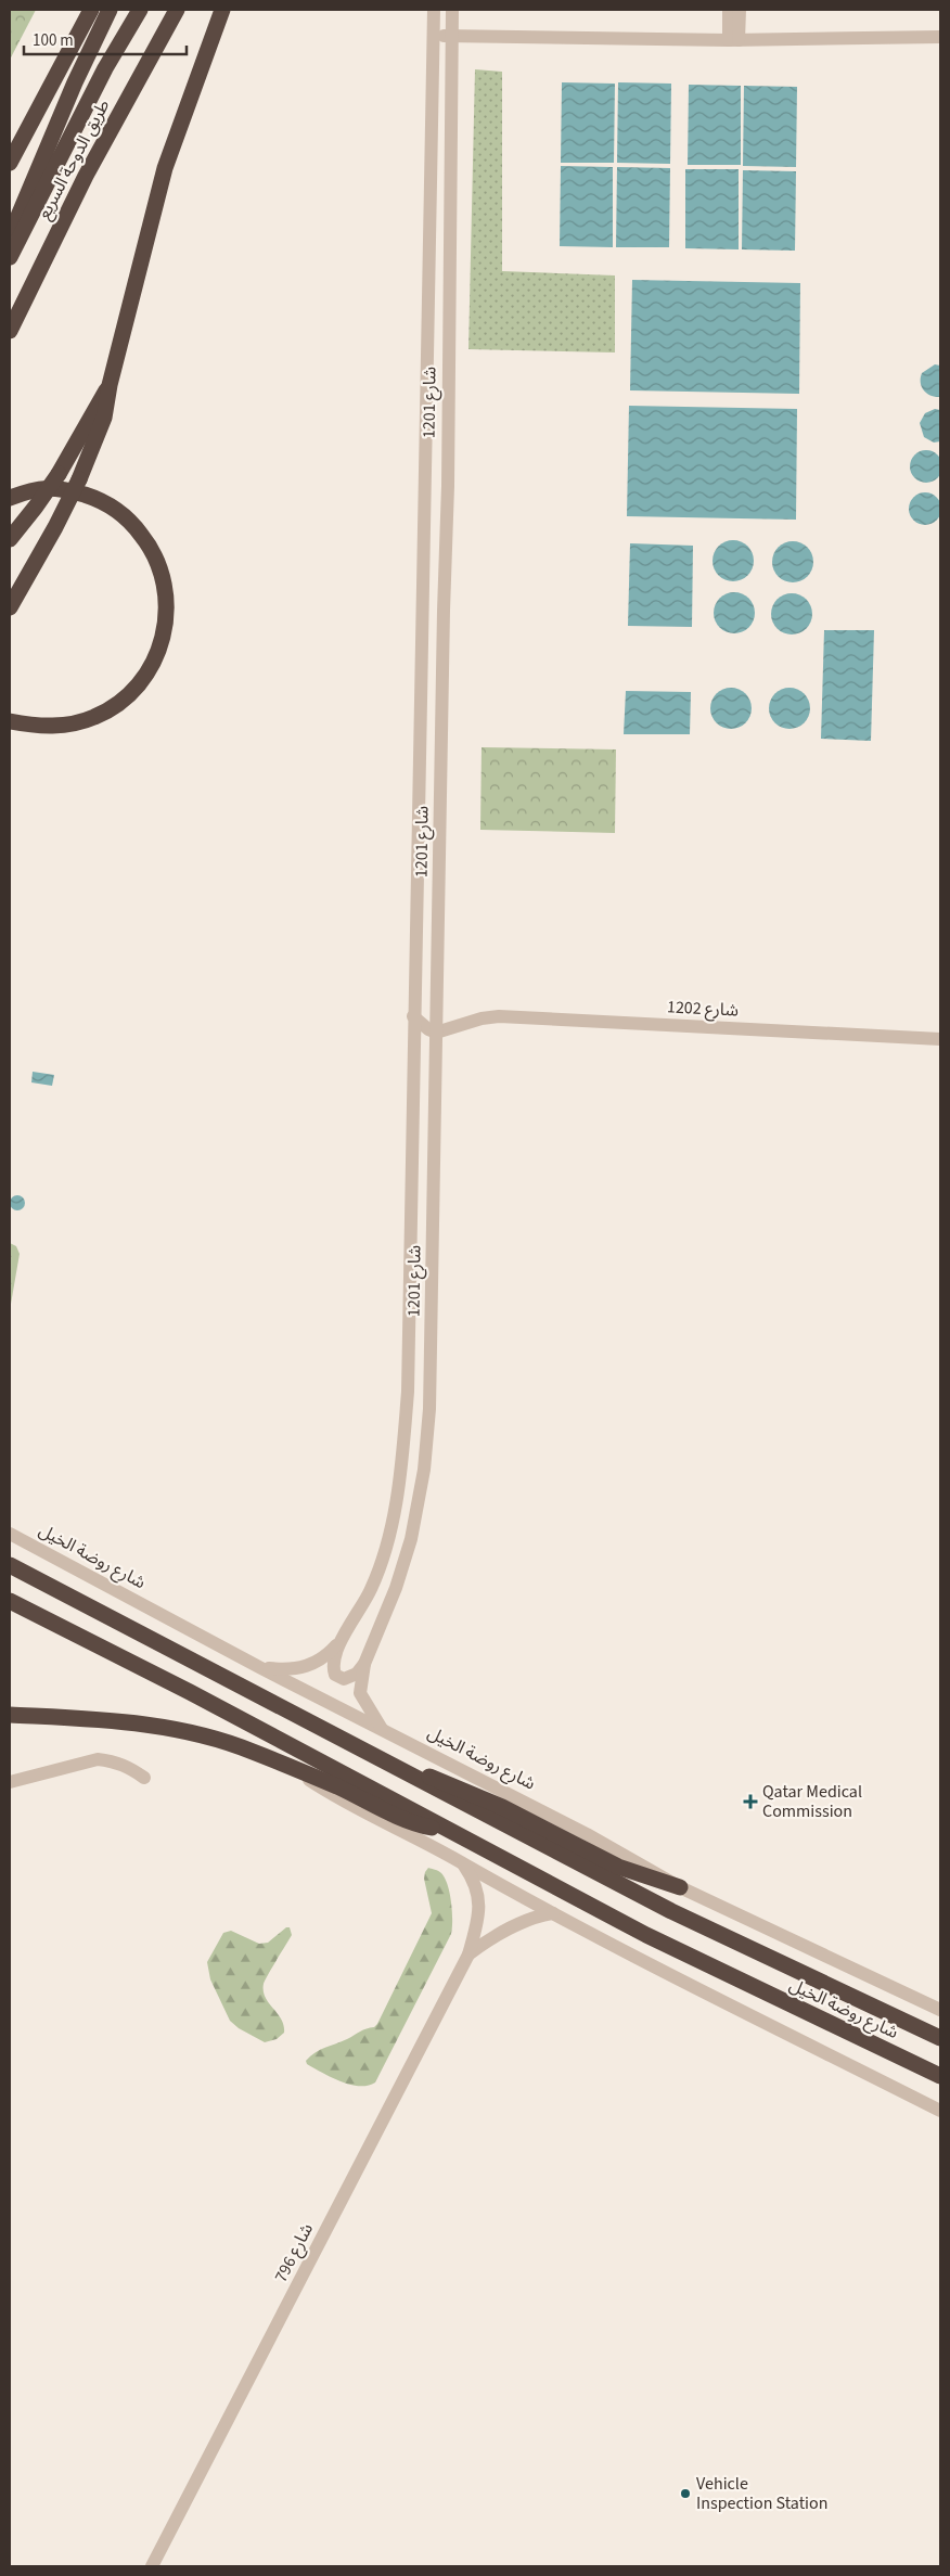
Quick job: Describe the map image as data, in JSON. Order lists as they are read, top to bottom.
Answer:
{
  "streets": {
    "highway": ["طريق الدوحة السريع", "شارع روضة الخيل"],
    "street": ["شارع 1201", "شارع 1202", "شارع 796"]
  },
  "crossings": [
    ["شارع 1201", "شارع 1202"],
    ["شارع 1201", "شارع روضة الخيل"]
  ],
  "places": {
    "health": ["Qatar Medical Commission"],
    "other": ["Vehicle Inspection Station"]
  },
  "scale_bar": "100 m"
}
